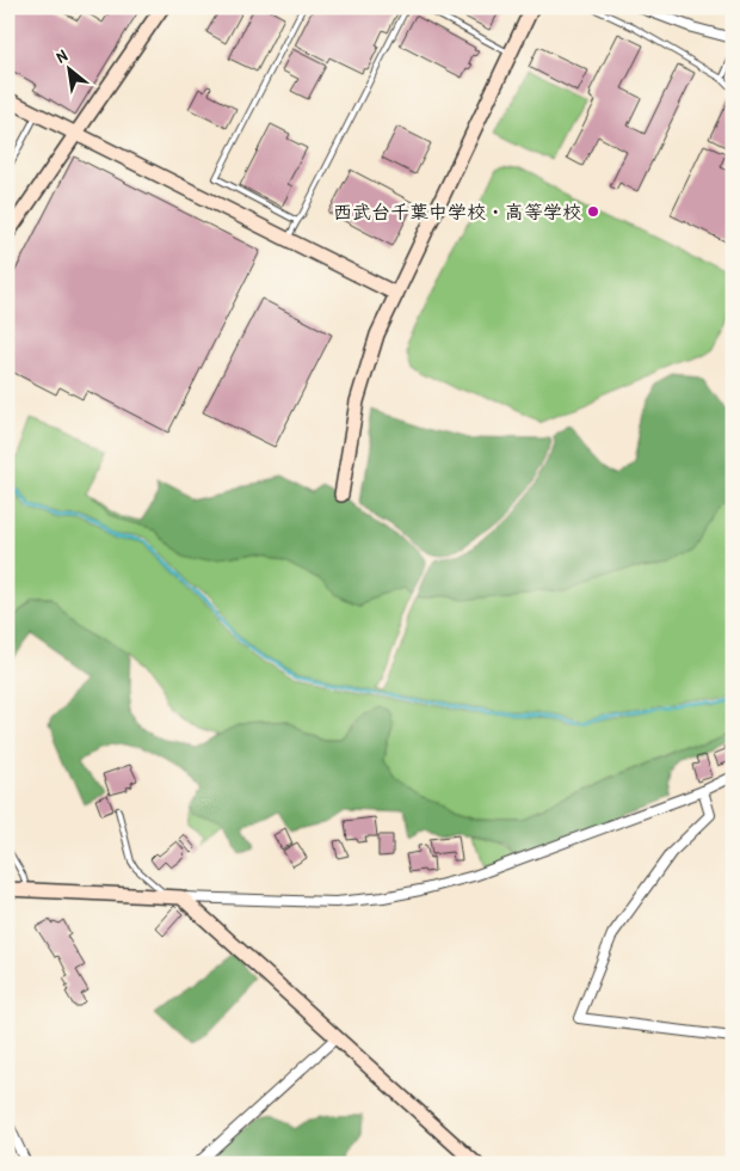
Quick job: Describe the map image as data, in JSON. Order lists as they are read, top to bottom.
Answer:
{
  "places": ["西武台千葉中学校・高等学校"],
  "north": "top left"
}
